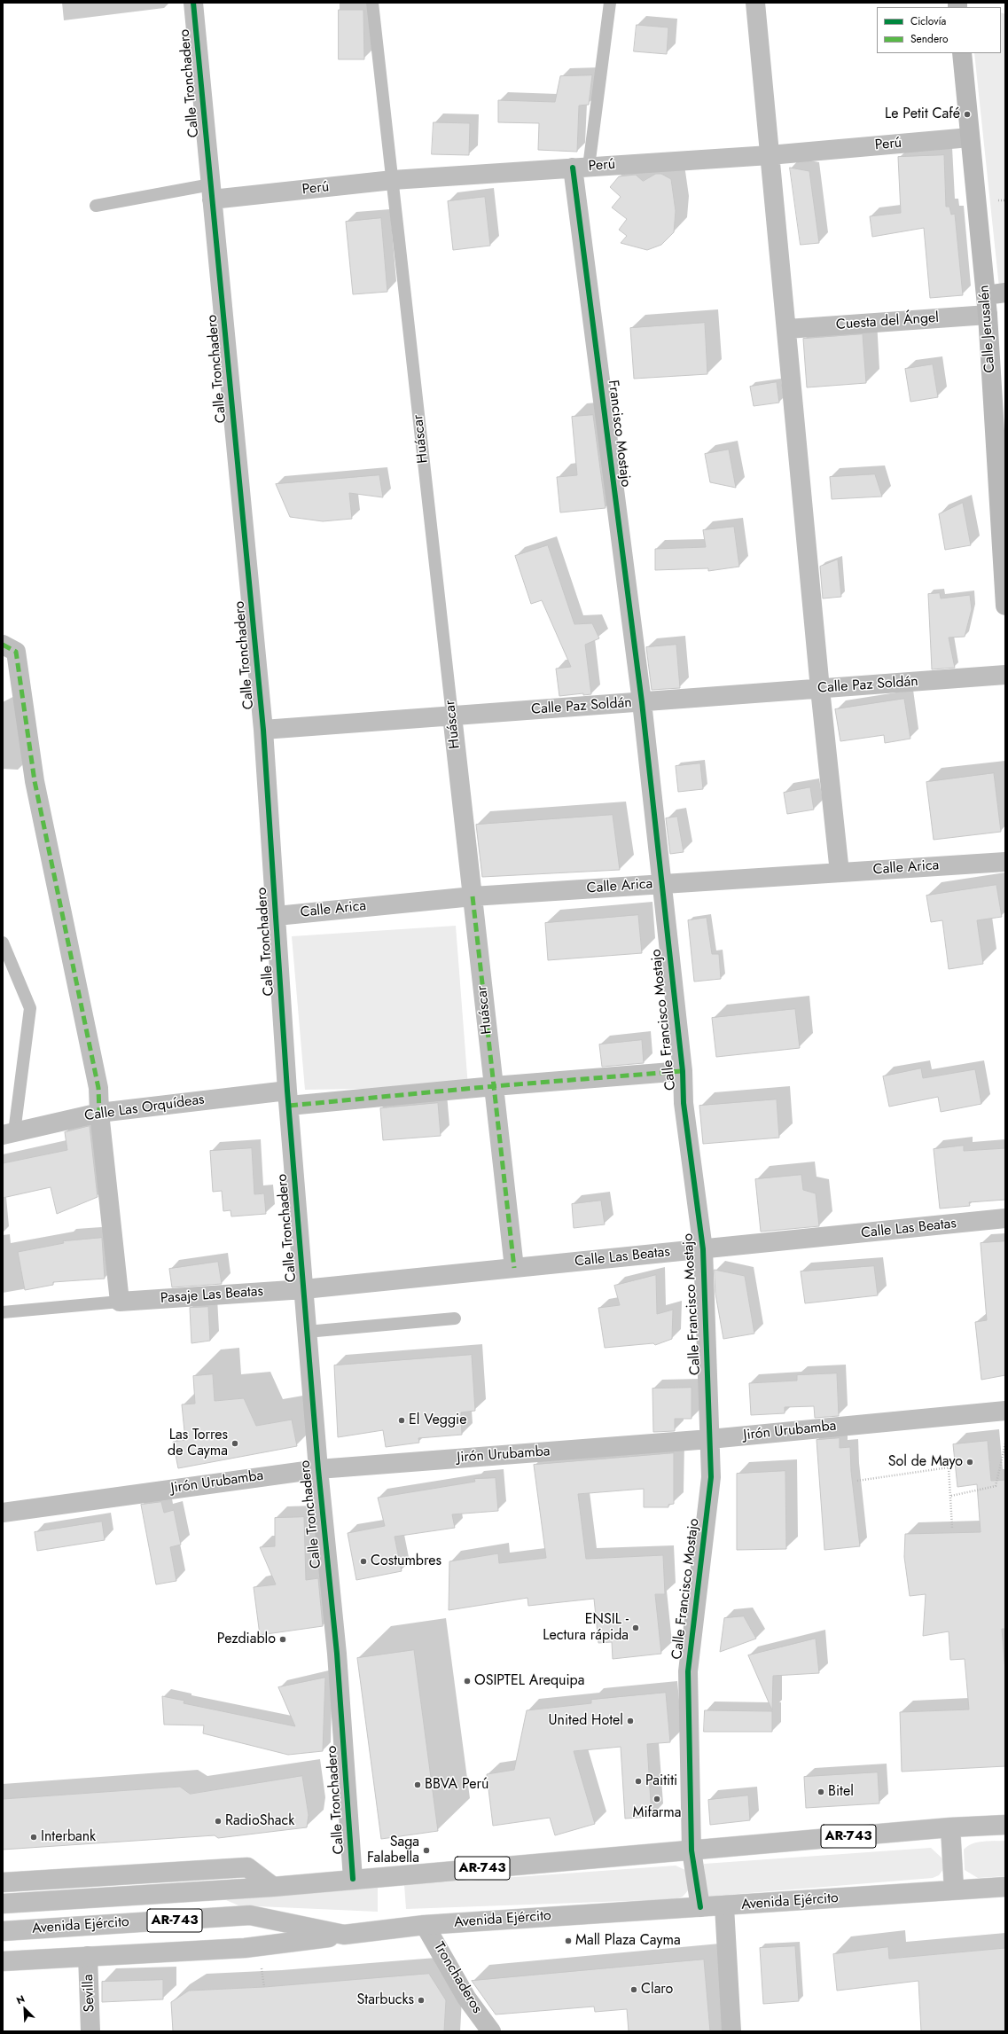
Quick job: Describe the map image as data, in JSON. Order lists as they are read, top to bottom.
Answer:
{
  "streets": {
    "street": [
      "Calle Tronchadero",
      "Perú",
      "Cuesta del Ángel",
      "Calle Jerusalén",
      "Francisco Mostajo",
      "Huáscar",
      "Calle Paz Soldán",
      "Calle Arica",
      "Calle Francisco Mostajo",
      "Calle Las Orquídeas",
      "Calle Las Beatas",
      "Pasaje Las Beatas",
      "Jirón Urubamba",
      "AR-743",
      "Avenida Ejército",
      "Tronchaderos",
      "Sevilla"
    ]
  },
  "crossings": [
    ["Calle Tronchadero", "Perú"],
    ["Calle Tronchadero", "Calle Paz Soldán"],
    ["Calle Tronchadero", "Calle Arica"],
    ["Calle Tronchadero", "Calle Las Orquídeas"],
    ["Calle Tronchadero", "Calle Las Beatas"],
    ["Calle Tronchadero", "Pasaje Las Beatas"],
    ["Calle Tronchadero", "Jirón Urubamba"],
    ["Calle Tronchadero", "Avenida Ejército"],
    ["Perú", "Calle Jerusalén"],
    ["Perú", "Francisco Mostajo"],
    ["Perú", "Huáscar"],
    ["Cuesta del Ángel", "Calle Jerusalén"],
    ["Francisco Mostajo", "Calle Paz Soldán"],
    ["Francisco Mostajo", "Calle Francisco Mostajo"],
    ["Huáscar", "Calle Paz Soldán"],
    ["Huáscar", "Calle Arica"],
    ["Huáscar", "Calle Las Orquídeas"],
    ["Huáscar", "Calle Las Beatas"],
    ["Calle Paz Soldán", "Calle Francisco Mostajo"],
    ["Calle Arica", "Calle Francisco Mostajo"],
    ["Calle Francisco Mostajo", "Calle Las Orquídeas"],
    ["Calle Francisco Mostajo", "Calle Las Beatas"],
    ["Calle Francisco Mostajo", "Jirón Urubamba"],
    ["Calle Francisco Mostajo", "Avenida Ejército"],
    ["Calle Las Beatas", "Pasaje Las Beatas"],
    ["Avenida Ejército", "Tronchaderos"]
  ],
  "places": [
    "Le Petit Café",
    "El Veggie",
    "Las Torres de Cayma",
    "Sol de Mayo",
    "Costumbres",
    "ENSIL - Lectura rápida",
    "Pezdiablo",
    "OSIPTEL Arequipa",
    "United Hotel",
    "Paititi",
    "BBVA Perú",
    "Bitel",
    "Mifarma",
    "RadioShack",
    "Interbank",
    "Saga Falabella",
    "Mall Plaza Cayma",
    "Claro",
    "Starbucks"
  ],
  "legend": ["Ciclovía", "Sendero"],
  "north": "top left"
}
